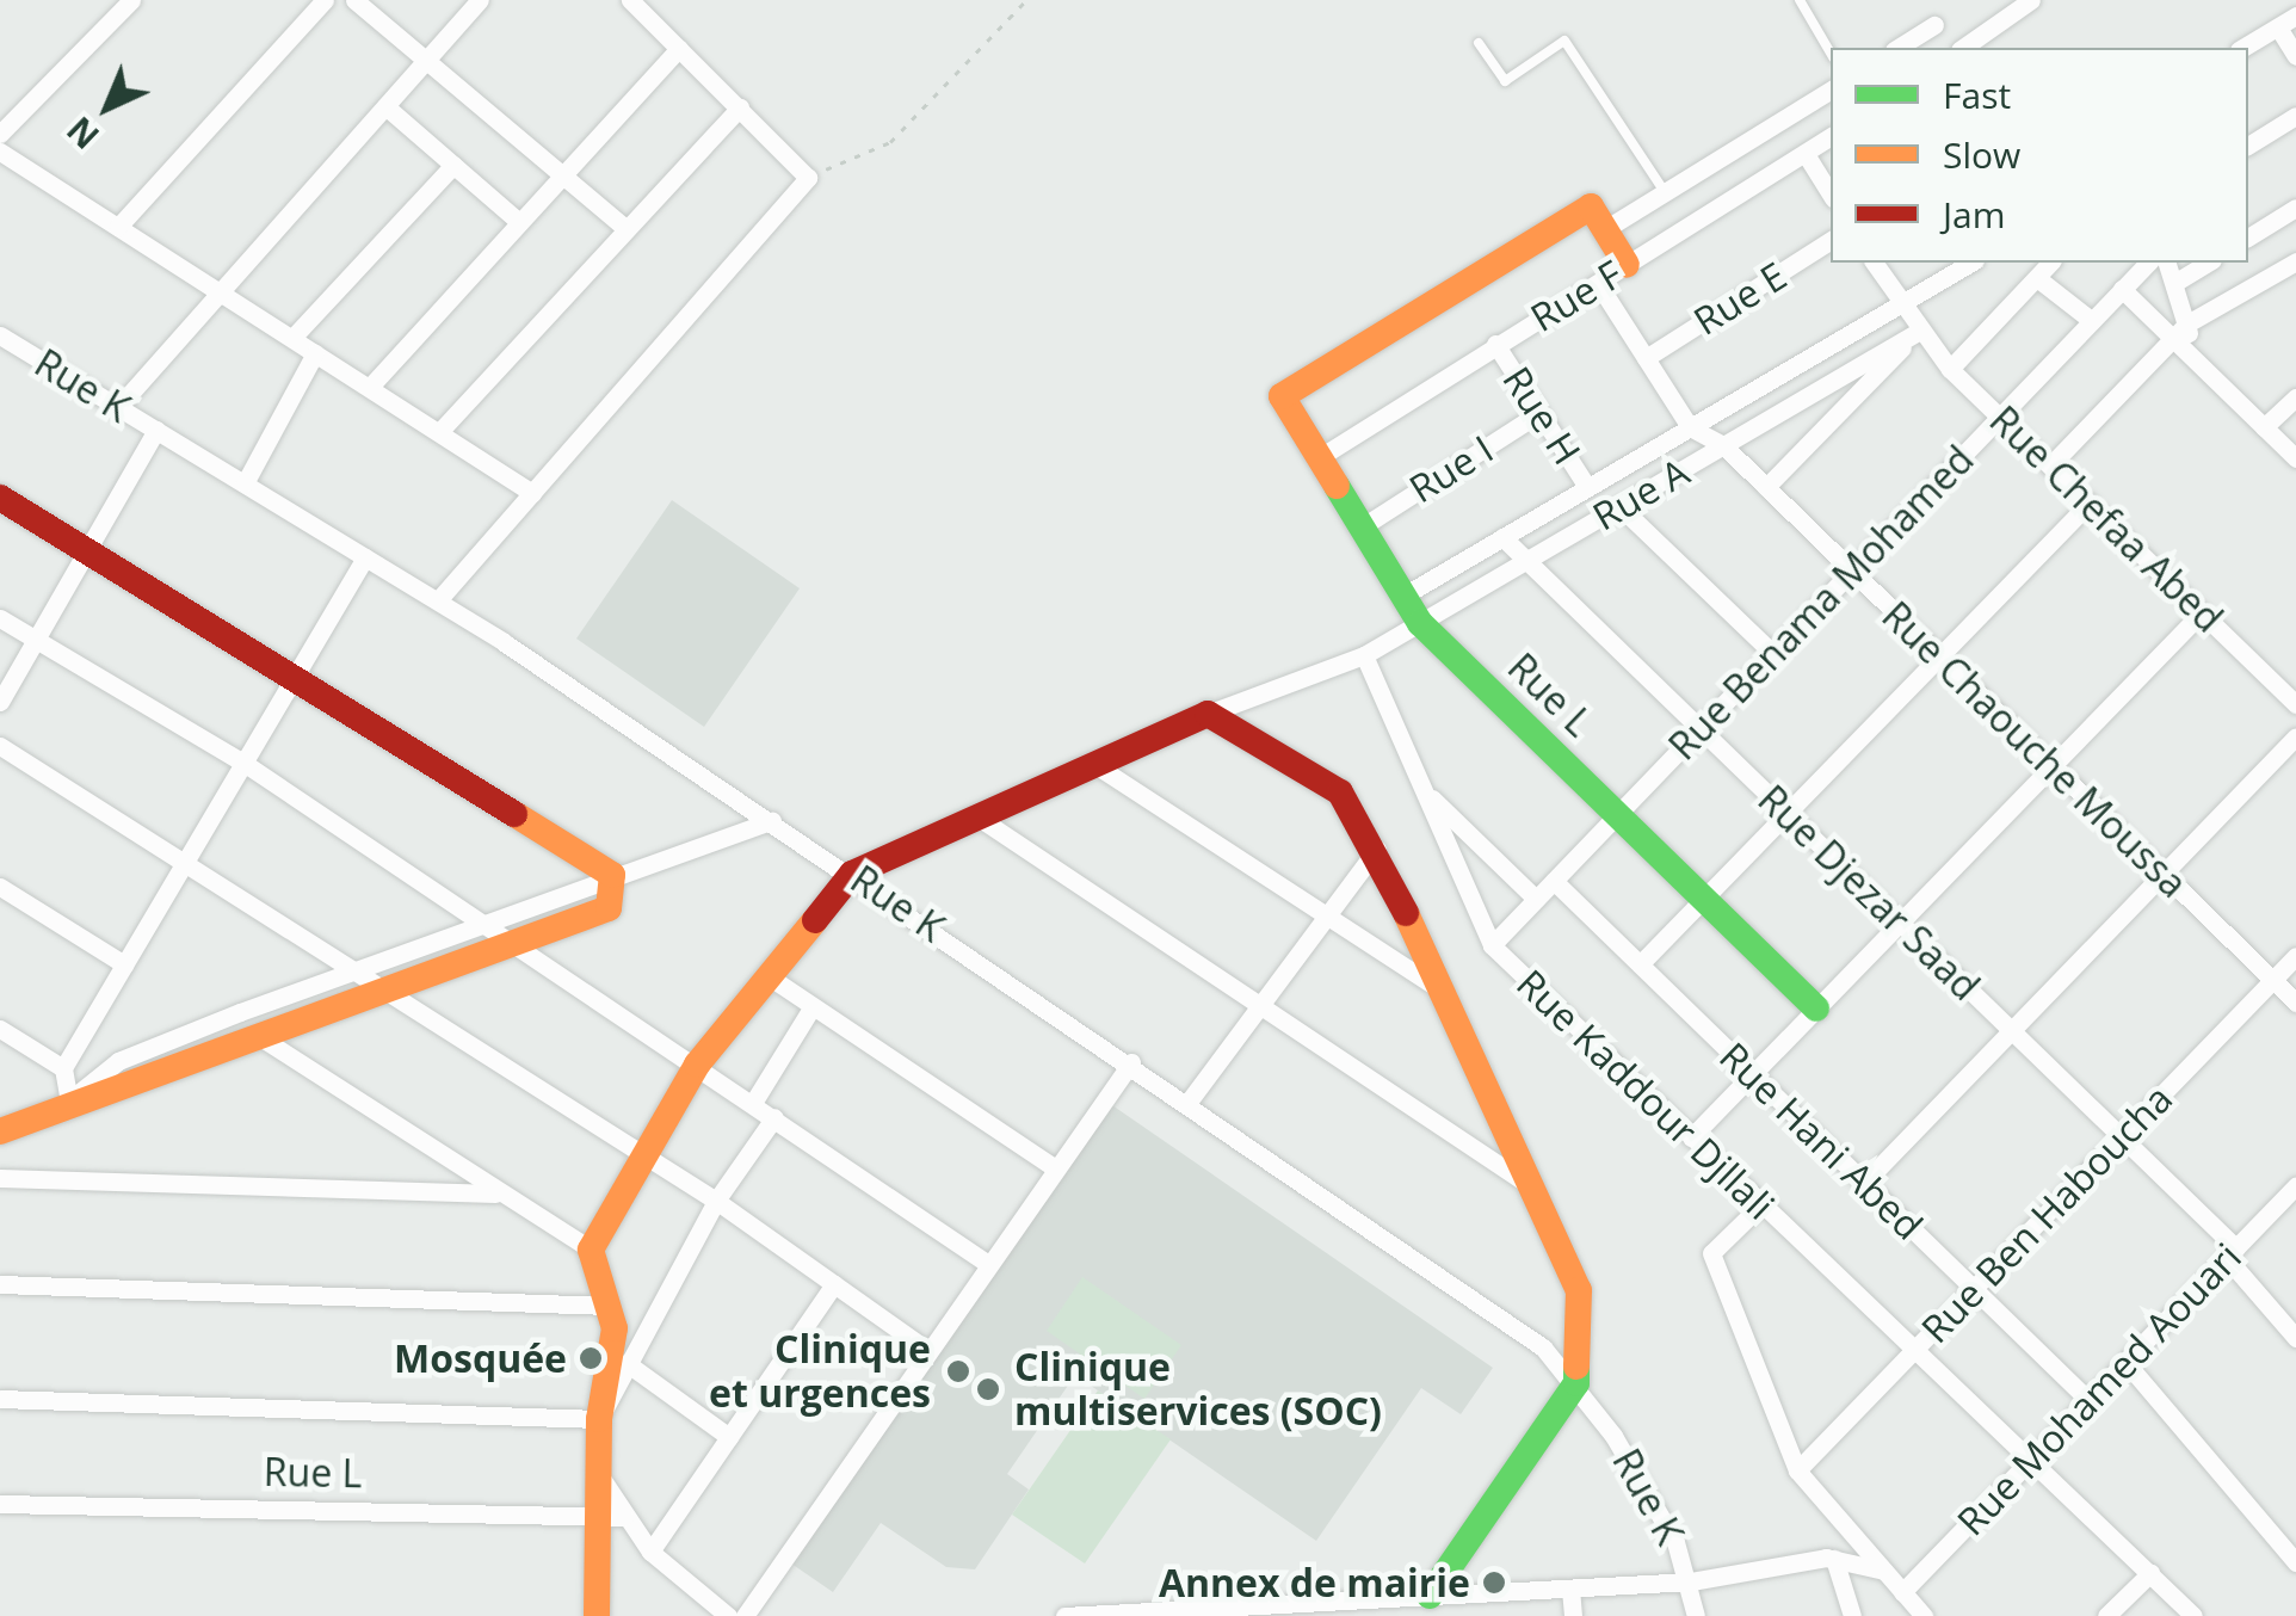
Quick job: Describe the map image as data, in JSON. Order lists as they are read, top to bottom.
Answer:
{
  "streets": {
    "street": [
      "Rue F",
      "Rue E",
      "Rue K",
      "Rue H",
      "Rue I",
      "Rue A",
      "Rue Chefaa Abed",
      "Rue Benama Mohamed",
      "Rue L",
      "Rue Chaouche Moussa",
      "Rue Djezar Saad",
      "Rue Kaddour Djllali",
      "Rue Hani Abed",
      "Rue Ben Haboucha",
      "Rue Mohamed Aouari"
    ]
  },
  "crossings": [
    ["Rue F", "Rue H"],
    ["Rue F", "Rue L"],
    ["Rue H", "Rue I"],
    ["Rue H", "Rue A"],
    ["Rue H", "Rue Benama Mohamed"],
    ["Rue I", "Rue L"],
    ["Rue A", "Rue Chefaa Abed"],
    ["Rue A", "Rue L"],
    ["Rue A", "Rue Chaouche Moussa"],
    ["Rue A", "Rue Djezar Saad"],
    ["Rue A", "Rue Kaddour Djllali"],
    ["Rue Chefaa Abed", "Rue Benama Mohamed"],
    ["Rue Benama Mohamed", "Rue L"],
    ["Rue Benama Mohamed", "Rue Chaouche Moussa"],
    ["Rue Benama Mohamed", "Rue Djezar Saad"],
    ["Rue Benama Mohamed", "Rue Kaddour Djllali"],
    ["Rue Benama Mohamed", "Rue Hani Abed"],
    ["Rue Chaouche Moussa", "Rue Ben Haboucha"],
    ["Rue Djezar Saad", "Rue Ben Haboucha"],
    ["Rue Djezar Saad", "Rue Mohamed Aouari"],
    ["Rue Kaddour Djllali", "Rue Ben Haboucha"],
    ["Rue Kaddour Djllali", "Rue Mohamed Aouari"],
    ["Rue Hani Abed", "Rue Ben Haboucha"],
    ["Rue Hani Abed", "Rue Mohamed Aouari"]
  ],
  "places": [
    "Mosquée",
    "Clinique et urgences",
    "Clinique multiservices (SOC)",
    "Annex de mairie"
  ],
  "legend": ["Fast", "Slow", "Jam"],
  "north": "bottom left"
}
